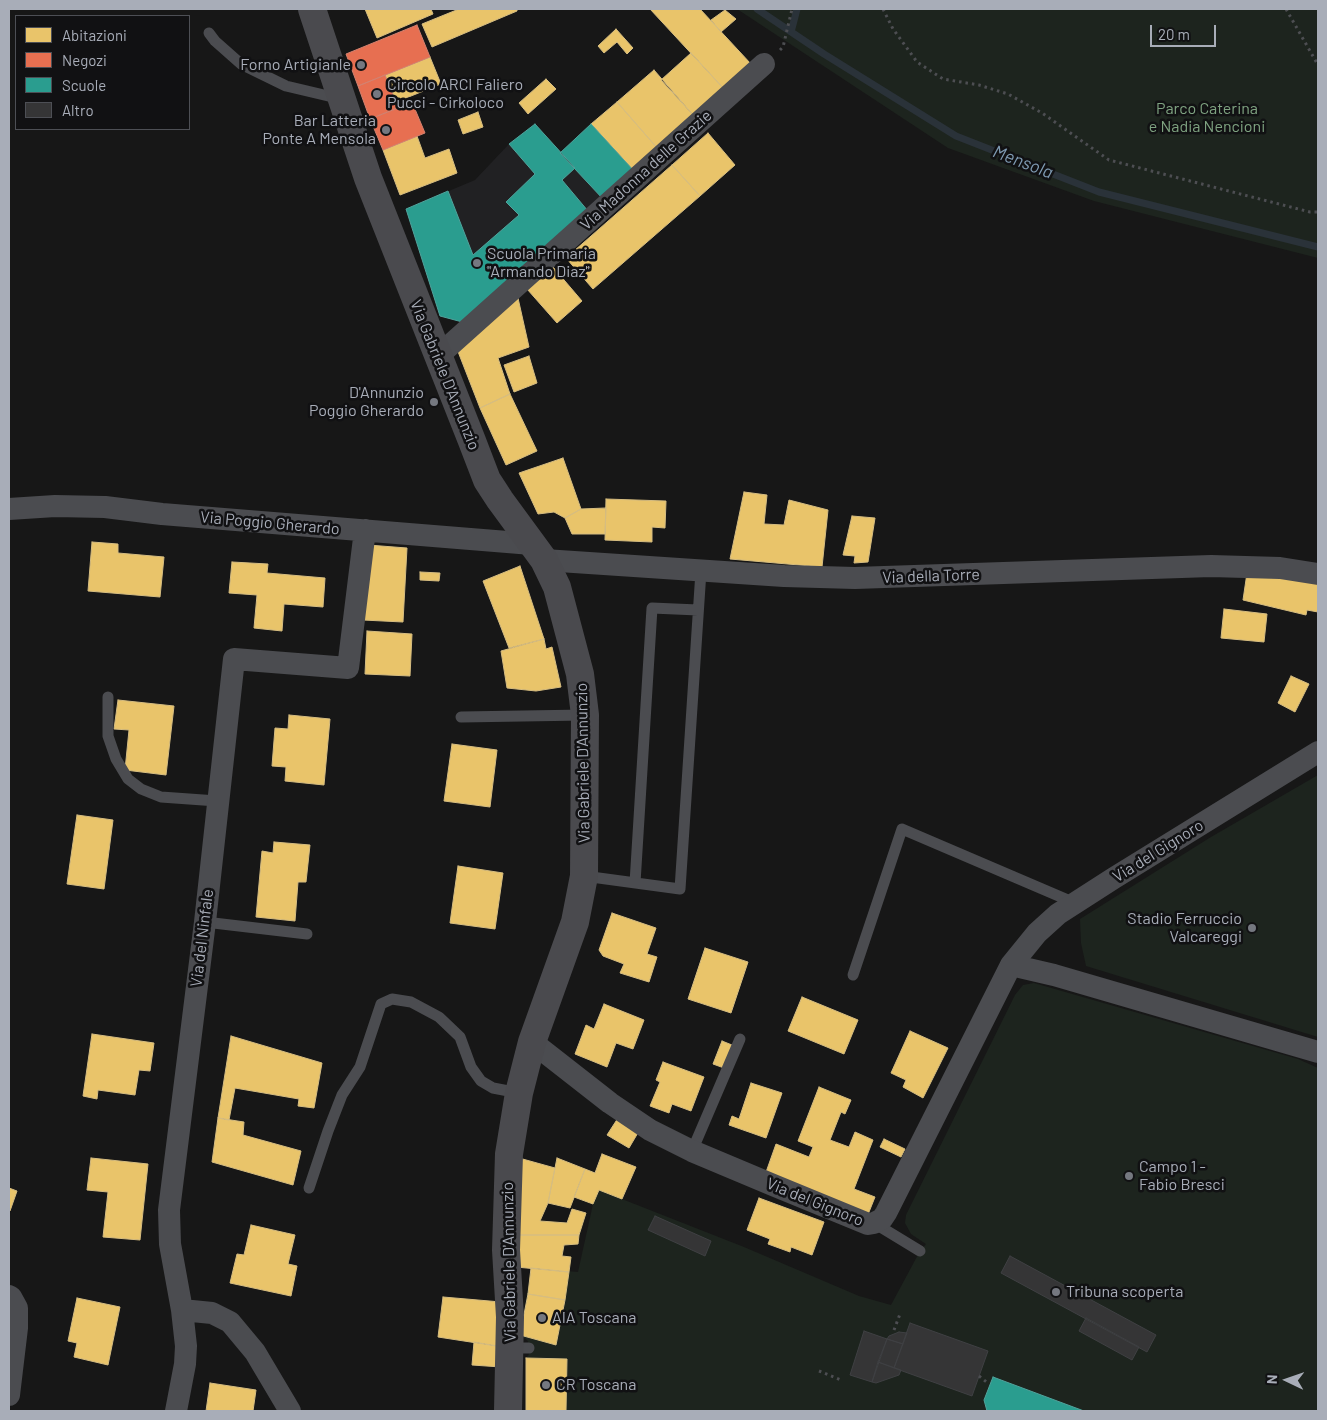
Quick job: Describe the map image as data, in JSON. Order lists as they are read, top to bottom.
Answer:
{
  "streets": {
    "street": [
      "Via Madonna delle Grazie",
      "Via Gabriele D'Annunzio",
      "Via Poggio Gherardo",
      "Via della Torre",
      "Via del Gignoro",
      "Via del Ninfale"
    ]
  },
  "crossings": [
    ["Via Madonna delle Grazie", "Via Gabriele D'Annunzio"],
    ["Via Gabriele D'Annunzio", "Via Poggio Gherardo"],
    ["Via Gabriele D'Annunzio", "Via della Torre"],
    ["Via Gabriele D'Annunzio", "Via del Gignoro"],
    ["Via Poggio Gherardo", "Via della Torre"],
    ["Via Poggio Gherardo", "Via del Ninfale"]
  ],
  "water": ["Mensola"],
  "parks": ["Parco Caterina e Nadia Nencioni"],
  "places": [
    "Forno Artigianle",
    "Circolo ARCI Faliero Pucci - Cirkoloco",
    "Bar Latteria Ponte A Mensola",
    "Scuola Primaria \"Armando Diaz\"",
    "D'Annunzio Poggio Gherardo",
    "Stadio Ferruccio Valcareggi",
    "Campo 1 - Fabio Bresci",
    "Tribuna scoperta",
    "AIA Toscana",
    "CR Toscana"
  ],
  "legend": [
    "Abitazioni",
    "Negozi",
    "Scuole",
    "Altro"
  ],
  "scale_bar": "20 m",
  "north": "left"
}
